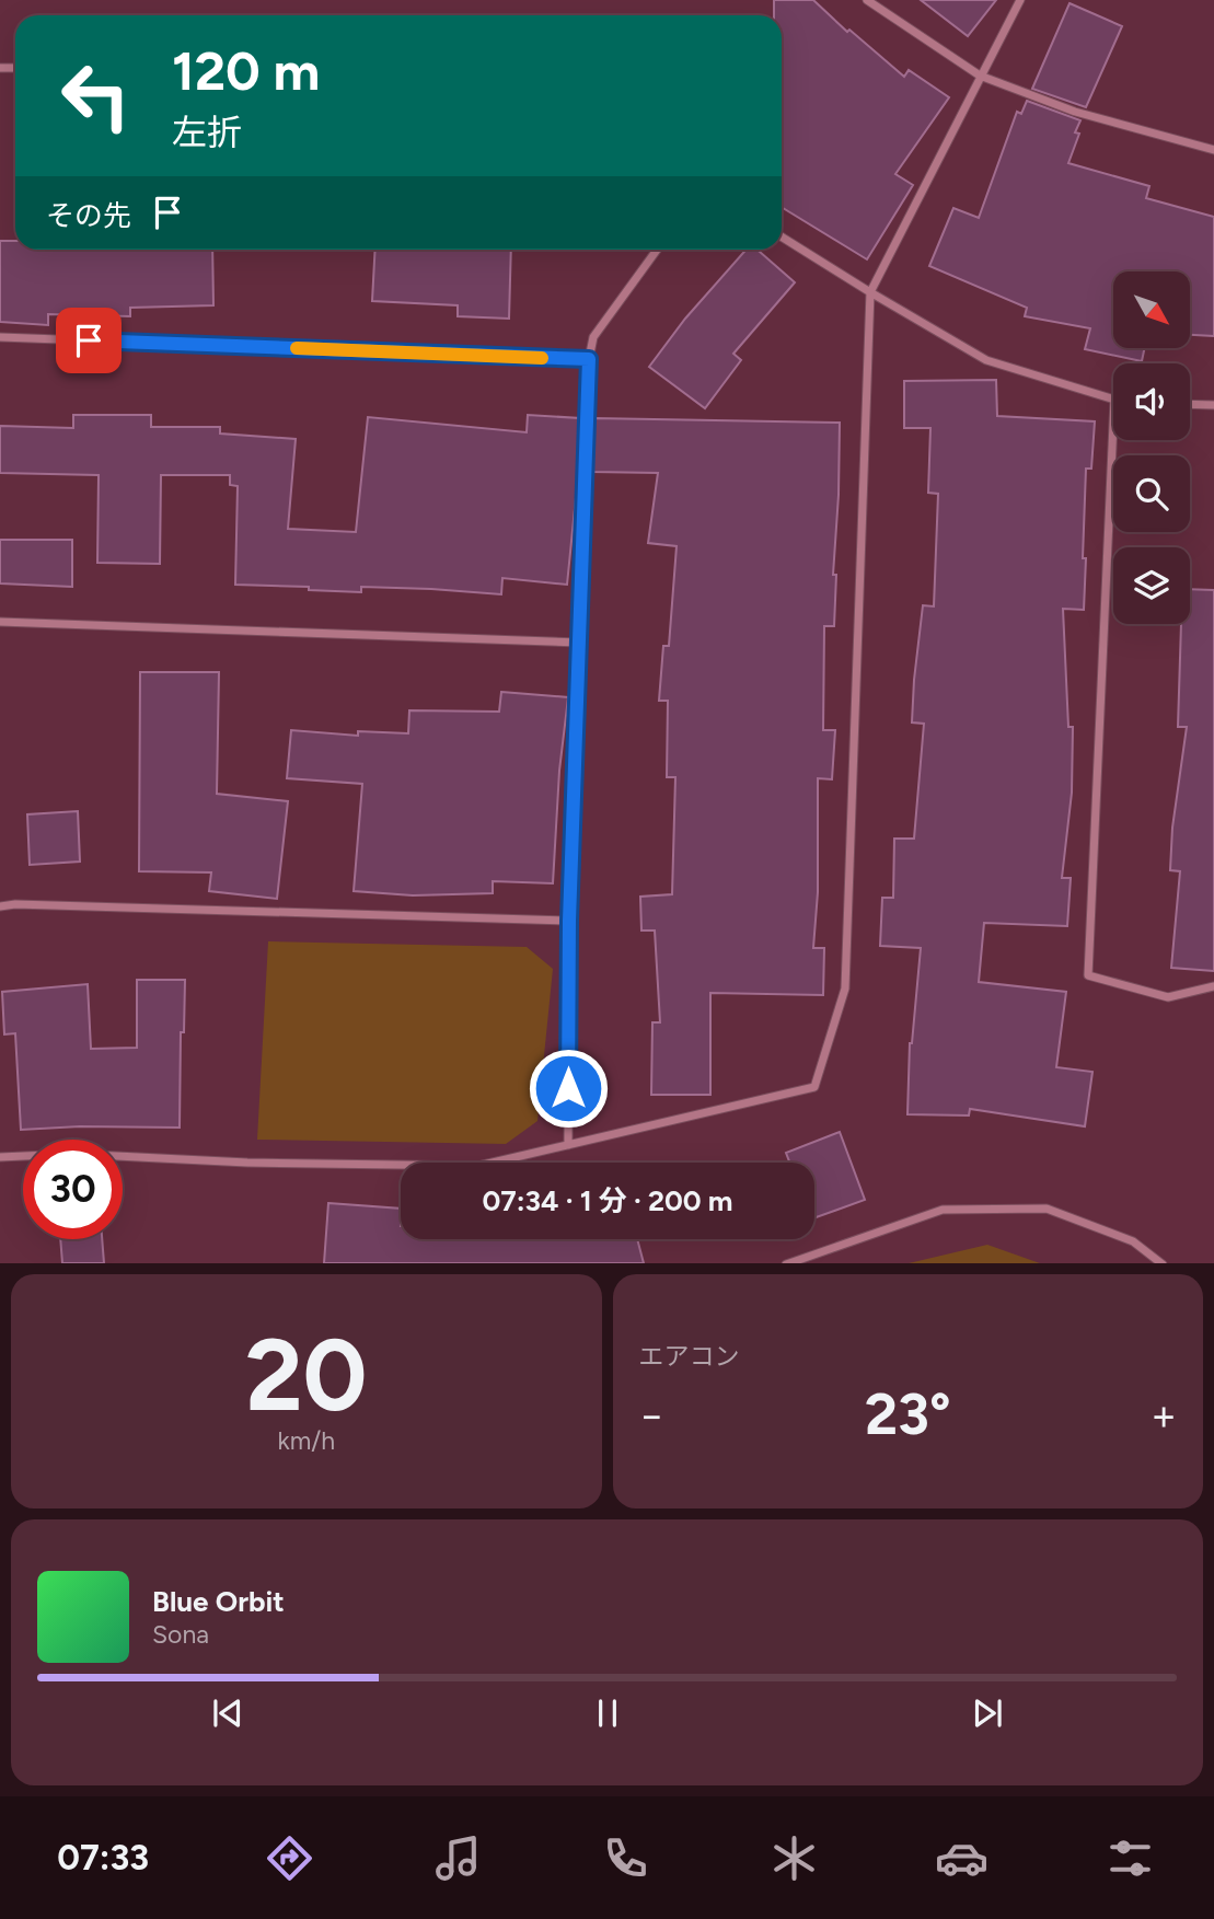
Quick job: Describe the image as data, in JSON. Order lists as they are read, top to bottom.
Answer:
{
  "north": "bottom right",
  "page": {
    "turn": ["120 m", "左折"],
    "then": "その先",
    "limit": "30",
    "trip": "07:34 · 1 分 · 200 m",
    "tile": [
      ["20", "km/h"],
      "エアコン"
    ],
    "heat": ["−", "23°", "+"],
    "song": ["Blue Orbit", "Sona"],
    "tabs": "07:33"
  }
}
